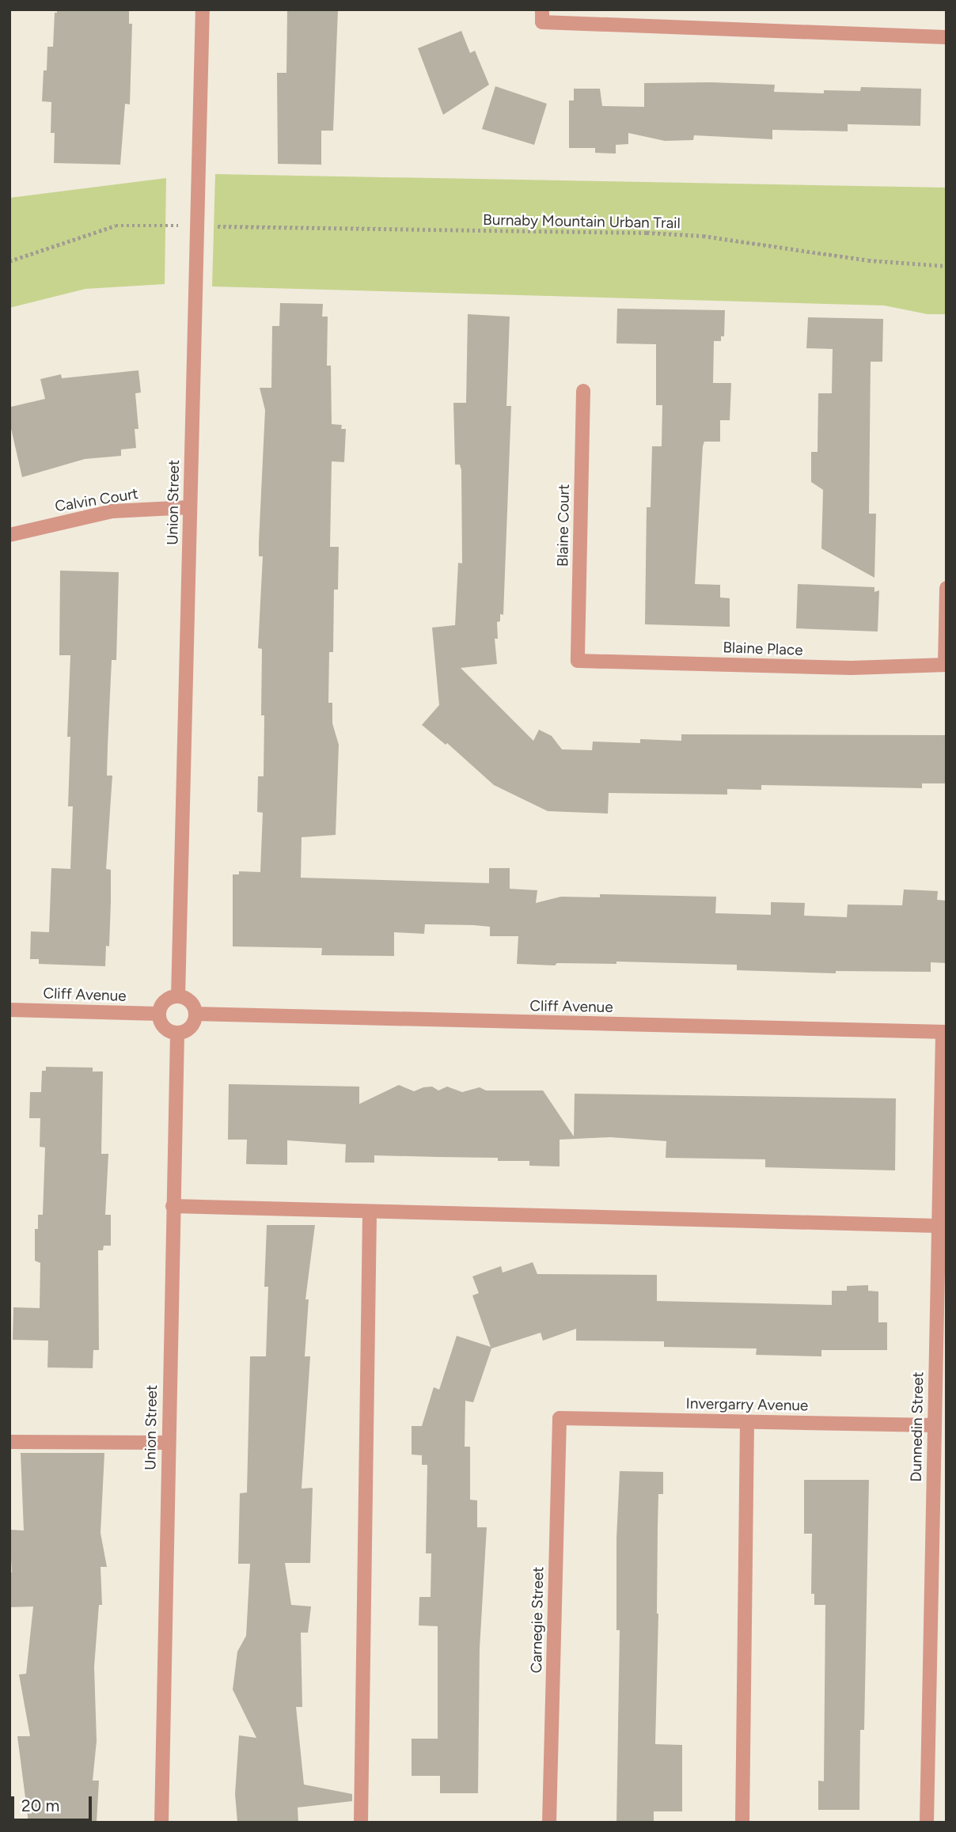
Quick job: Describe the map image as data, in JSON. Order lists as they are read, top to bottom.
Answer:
{
  "streets": {
    "street": [
      "Calvin Court",
      "Union Street",
      "Blaine Court",
      "Blaine Place",
      "Cliff Avenue",
      "Invergarry Avenue",
      "Dunnedin Street",
      "Carnegie Street"
    ],
    "path": ["Burnaby Mountain Urban Trail"]
  },
  "crossings": [
    ["Calvin Court", "Union Street"],
    ["Union Street", "Cliff Avenue"],
    ["Blaine Court", "Blaine Place"],
    ["Cliff Avenue", "Dunnedin Street"],
    ["Invergarry Avenue", "Dunnedin Street"],
    ["Invergarry Avenue", "Carnegie Street"]
  ],
  "scale_bar": "20 m"
}
